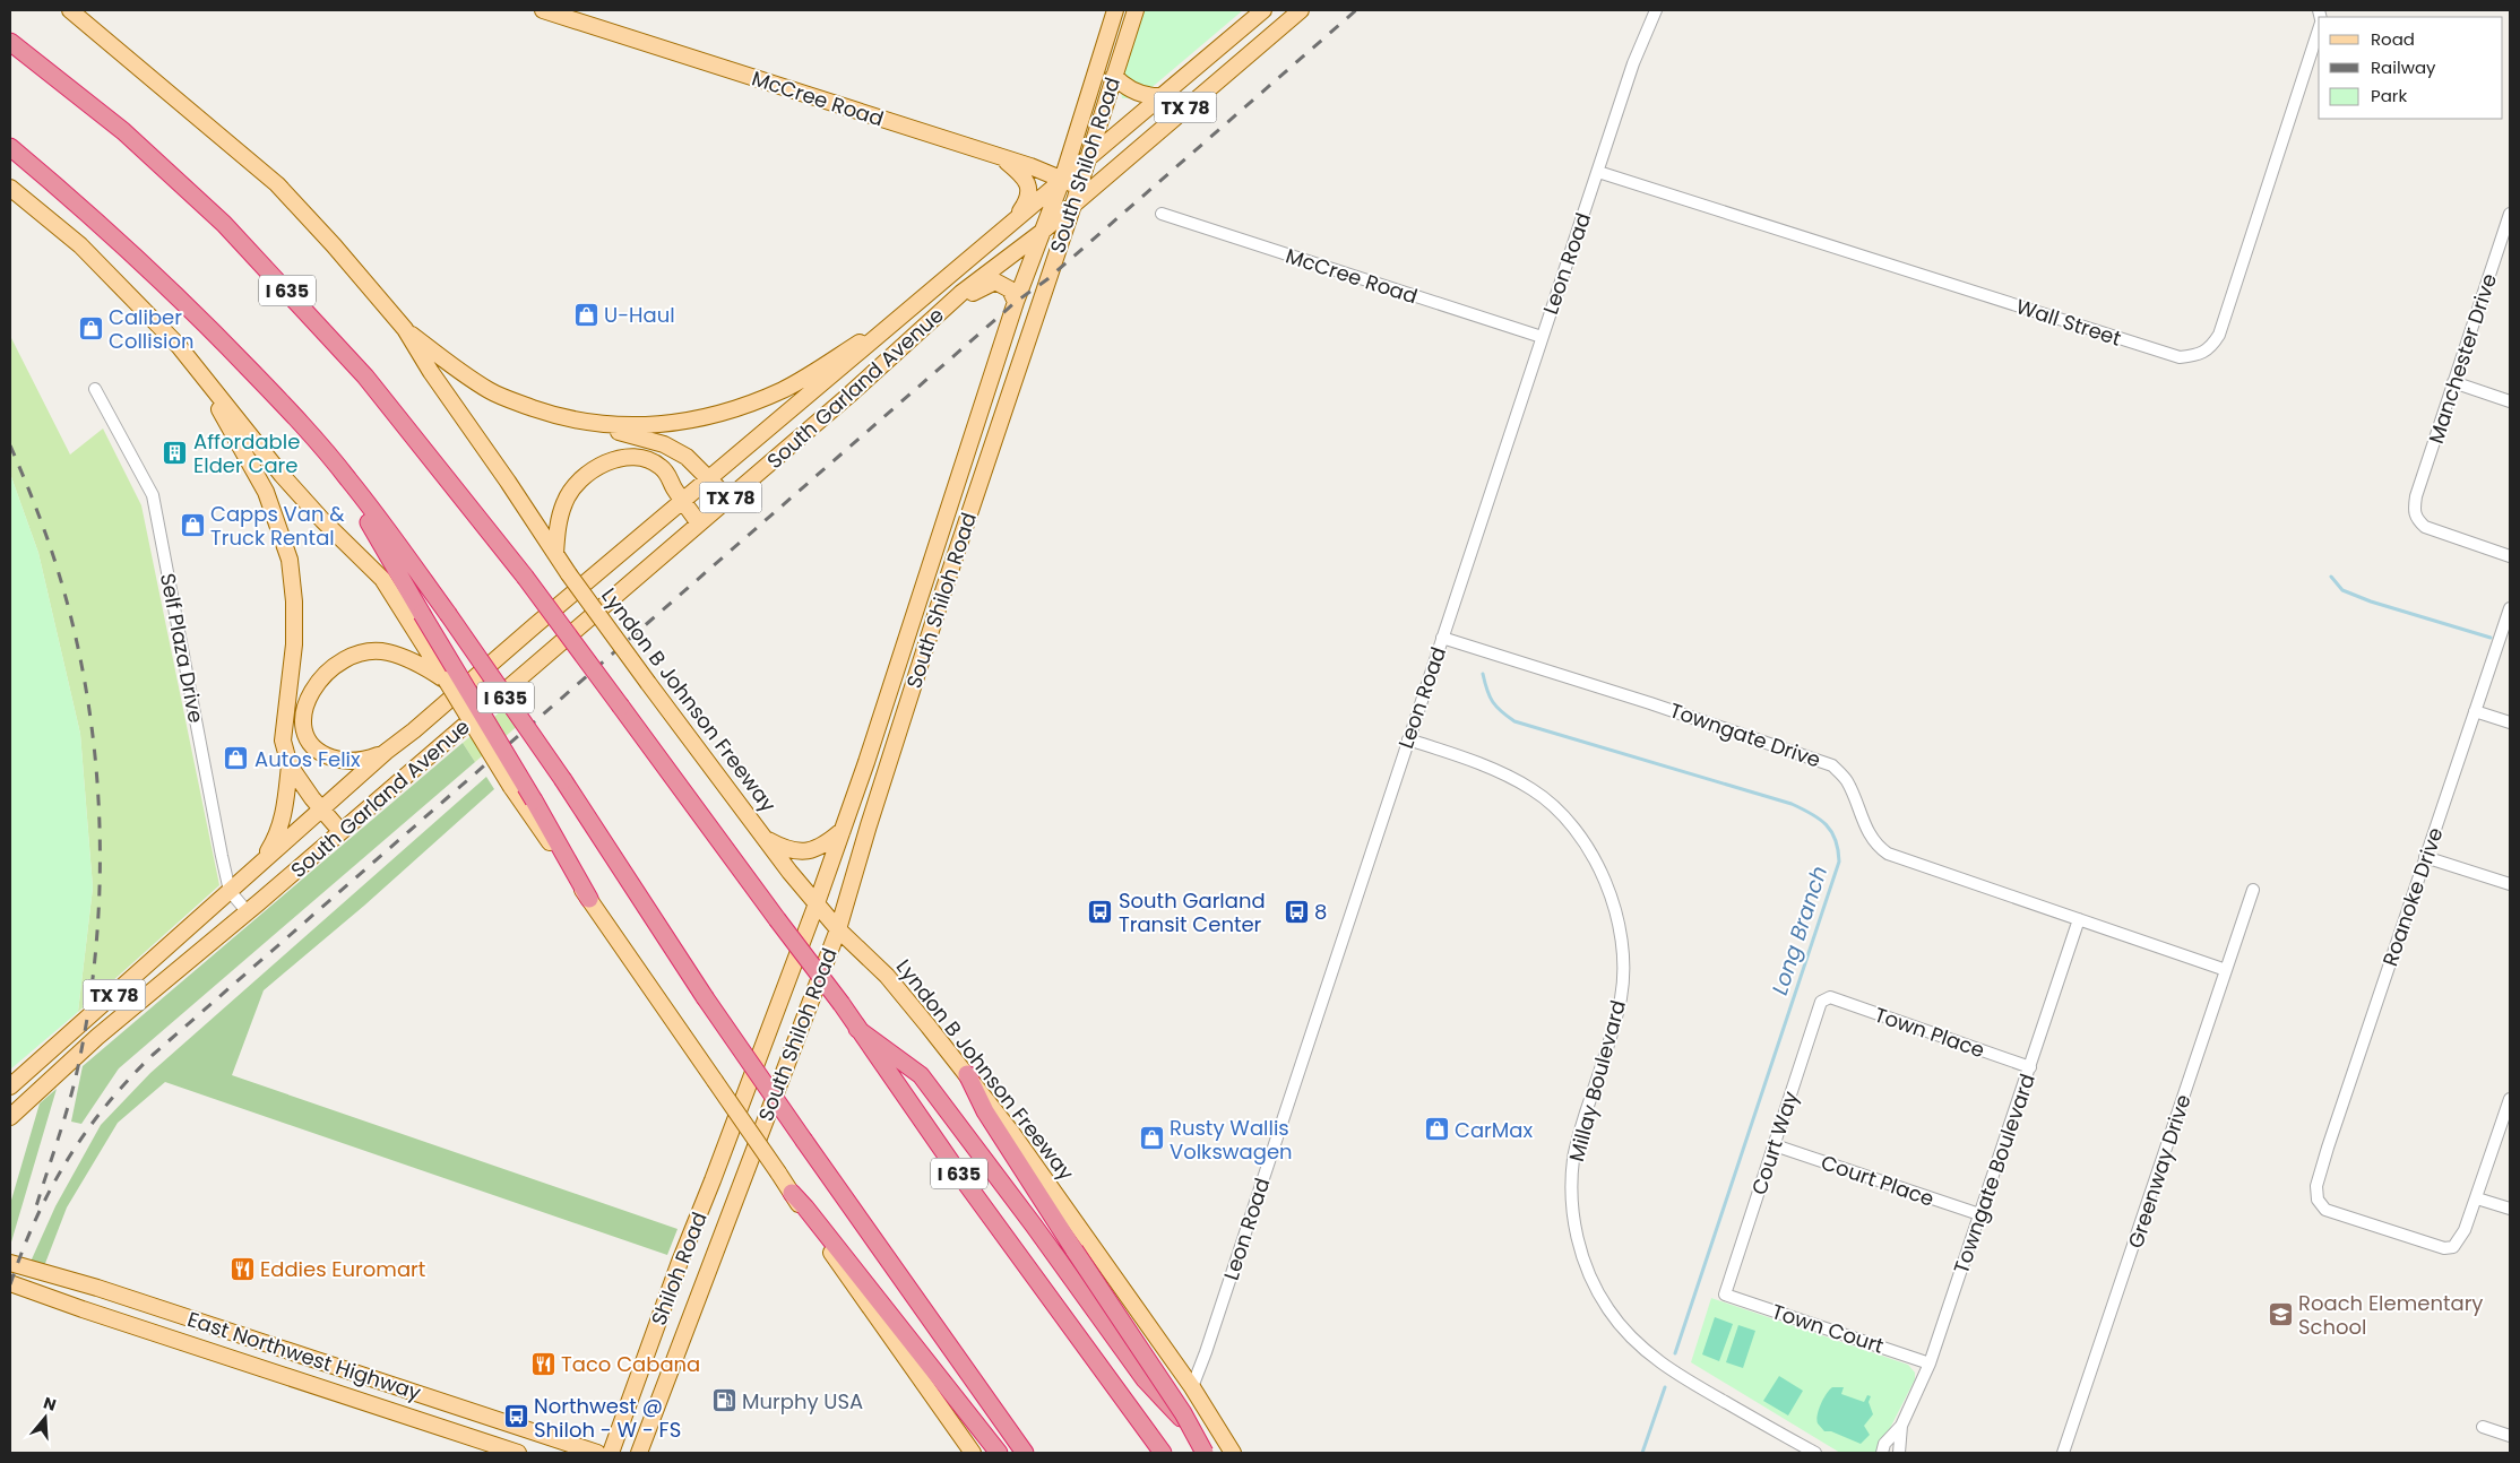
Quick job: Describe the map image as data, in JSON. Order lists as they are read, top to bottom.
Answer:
{
  "streets": {
    "highway": ["I 635"],
    "main road": [
      "McCree Road",
      "TX 78",
      "South Shiloh Road",
      "South Garland Avenue",
      "Lyndon B Johnson Freeway",
      "Shiloh Road",
      "East Northwest Highway"
    ],
    "street": [
      "Leon Road",
      "Wall Street",
      "Manchester Drive",
      "Self Plaza Drive",
      "Towngate Drive",
      "Roanoke Drive",
      "Town Place",
      "Millay Boulevard",
      "Court Way",
      "Greenway Drive",
      "Towngate Boulevard",
      "Court Place",
      "Town Court"
    ]
  },
  "crossings": [
    ["McCree Road", "South Shiloh Road"],
    ["McCree Road", "Leon Road"],
    ["McCree Road", "South Garland Avenue"],
    ["TX 78", "South Garland Avenue"],
    ["TX 78", "Self Plaza Drive"],
    ["South Shiloh Road", "South Garland Avenue"],
    ["South Shiloh Road", "Lyndon B Johnson Freeway"],
    ["South Shiloh Road", "Shiloh Road"],
    ["Leon Road", "Wall Street"],
    ["Leon Road", "Lyndon B Johnson Freeway"],
    ["Leon Road", "Towngate Drive"],
    ["Leon Road", "Millay Boulevard"],
    ["South Garland Avenue", "Self Plaza Drive"],
    ["Towngate Drive", "Greenway Drive"],
    ["Towngate Drive", "Towngate Boulevard"],
    ["Town Place", "Court Way"],
    ["Town Place", "Towngate Boulevard"],
    ["Court Way", "Court Place"],
    ["Court Way", "Town Court"],
    ["Towngate Boulevard", "Court Place"],
    ["Towngate Boulevard", "Town Court"]
  ],
  "water": ["Long Branch"],
  "places": {
    "shop": [
      "U-Haul",
      "Caliber Collision",
      "Capps Van & Truck Rental",
      "Autos Felix",
      "CarMax",
      "Rusty Wallis Volkswagen"
    ],
    "building": ["Affordable Elder Care"],
    "bus stop": ["South Garland Transit Center", "8", "Northwest @ Shiloh - W - FS"],
    "restaurant": ["Eddies Euromart", "Taco Cabana"],
    "school or university": ["Roach Elementary School"],
    "fuel station": ["Murphy USA"]
  },
  "legend": ["Road", "Railway", "Park"],
  "north": "top"
}
